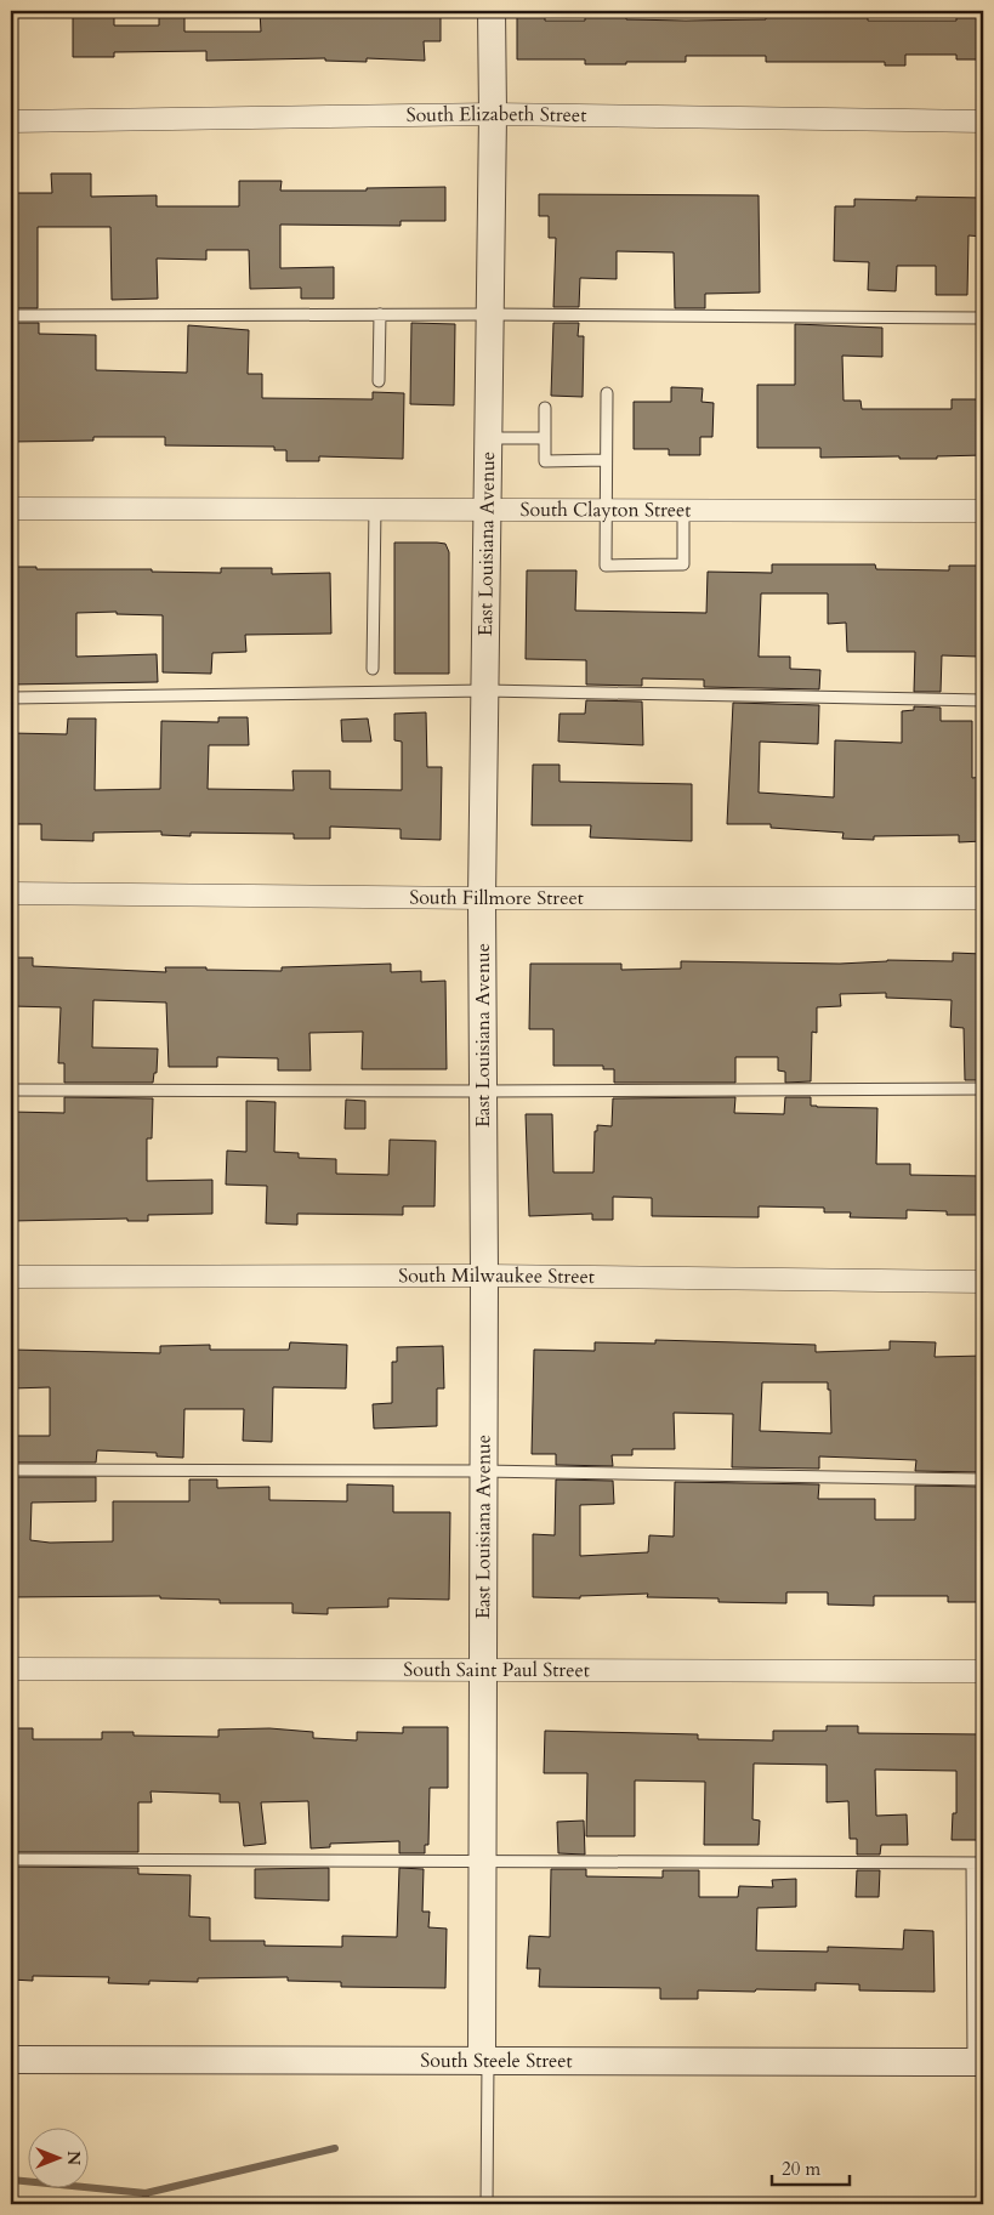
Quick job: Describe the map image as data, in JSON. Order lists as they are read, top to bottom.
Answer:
{
  "streets": {
    "street": [
      "South Elizabeth Street",
      "South Clayton Street",
      "East Louisiana Avenue",
      "South Fillmore Street",
      "South Milwaukee Street",
      "South Saint Paul Street",
      "South Steele Street"
    ]
  },
  "crossings": [
    ["South Elizabeth Street", "East Louisiana Avenue"],
    ["South Clayton Street", "East Louisiana Avenue"],
    ["East Louisiana Avenue", "South Fillmore Street"],
    ["East Louisiana Avenue", "South Milwaukee Street"],
    ["East Louisiana Avenue", "South Saint Paul Street"],
    ["East Louisiana Avenue", "South Steele Street"]
  ],
  "scale_bar": "20 m",
  "north": "right"
}
